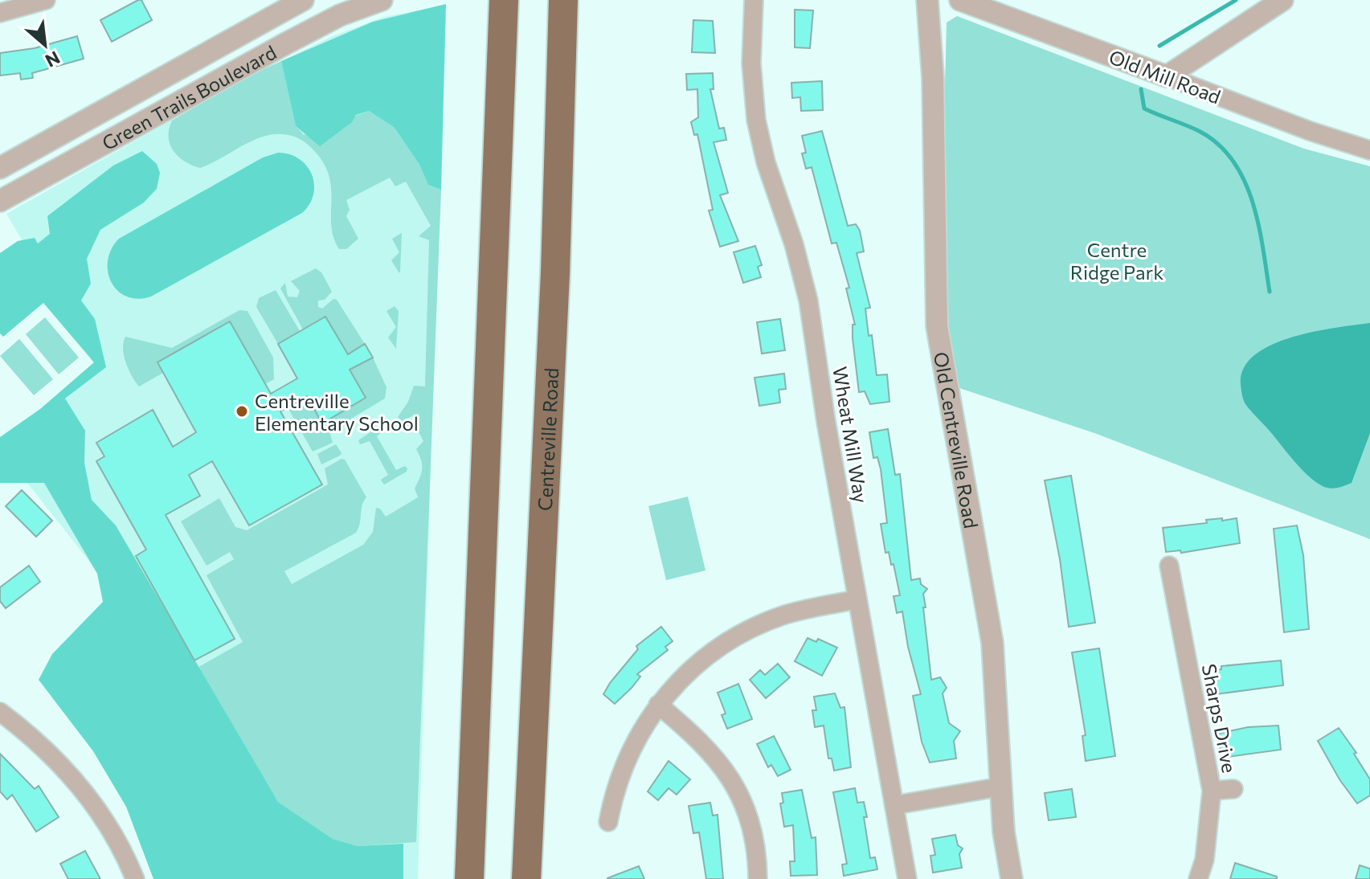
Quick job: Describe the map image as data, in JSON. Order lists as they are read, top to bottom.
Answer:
{
  "streets": {
    "highway": ["Centreville Road"],
    "street": [
      "Old Mill Road",
      "Green Trails Boulevard",
      "Wheat Mill Way",
      "Old Centreville Road",
      "Sharps Drive"
    ]
  },
  "parks": ["Centre Ridge Park"],
  "places": ["Centreville Elementary School"],
  "north": "bottom right"
}
